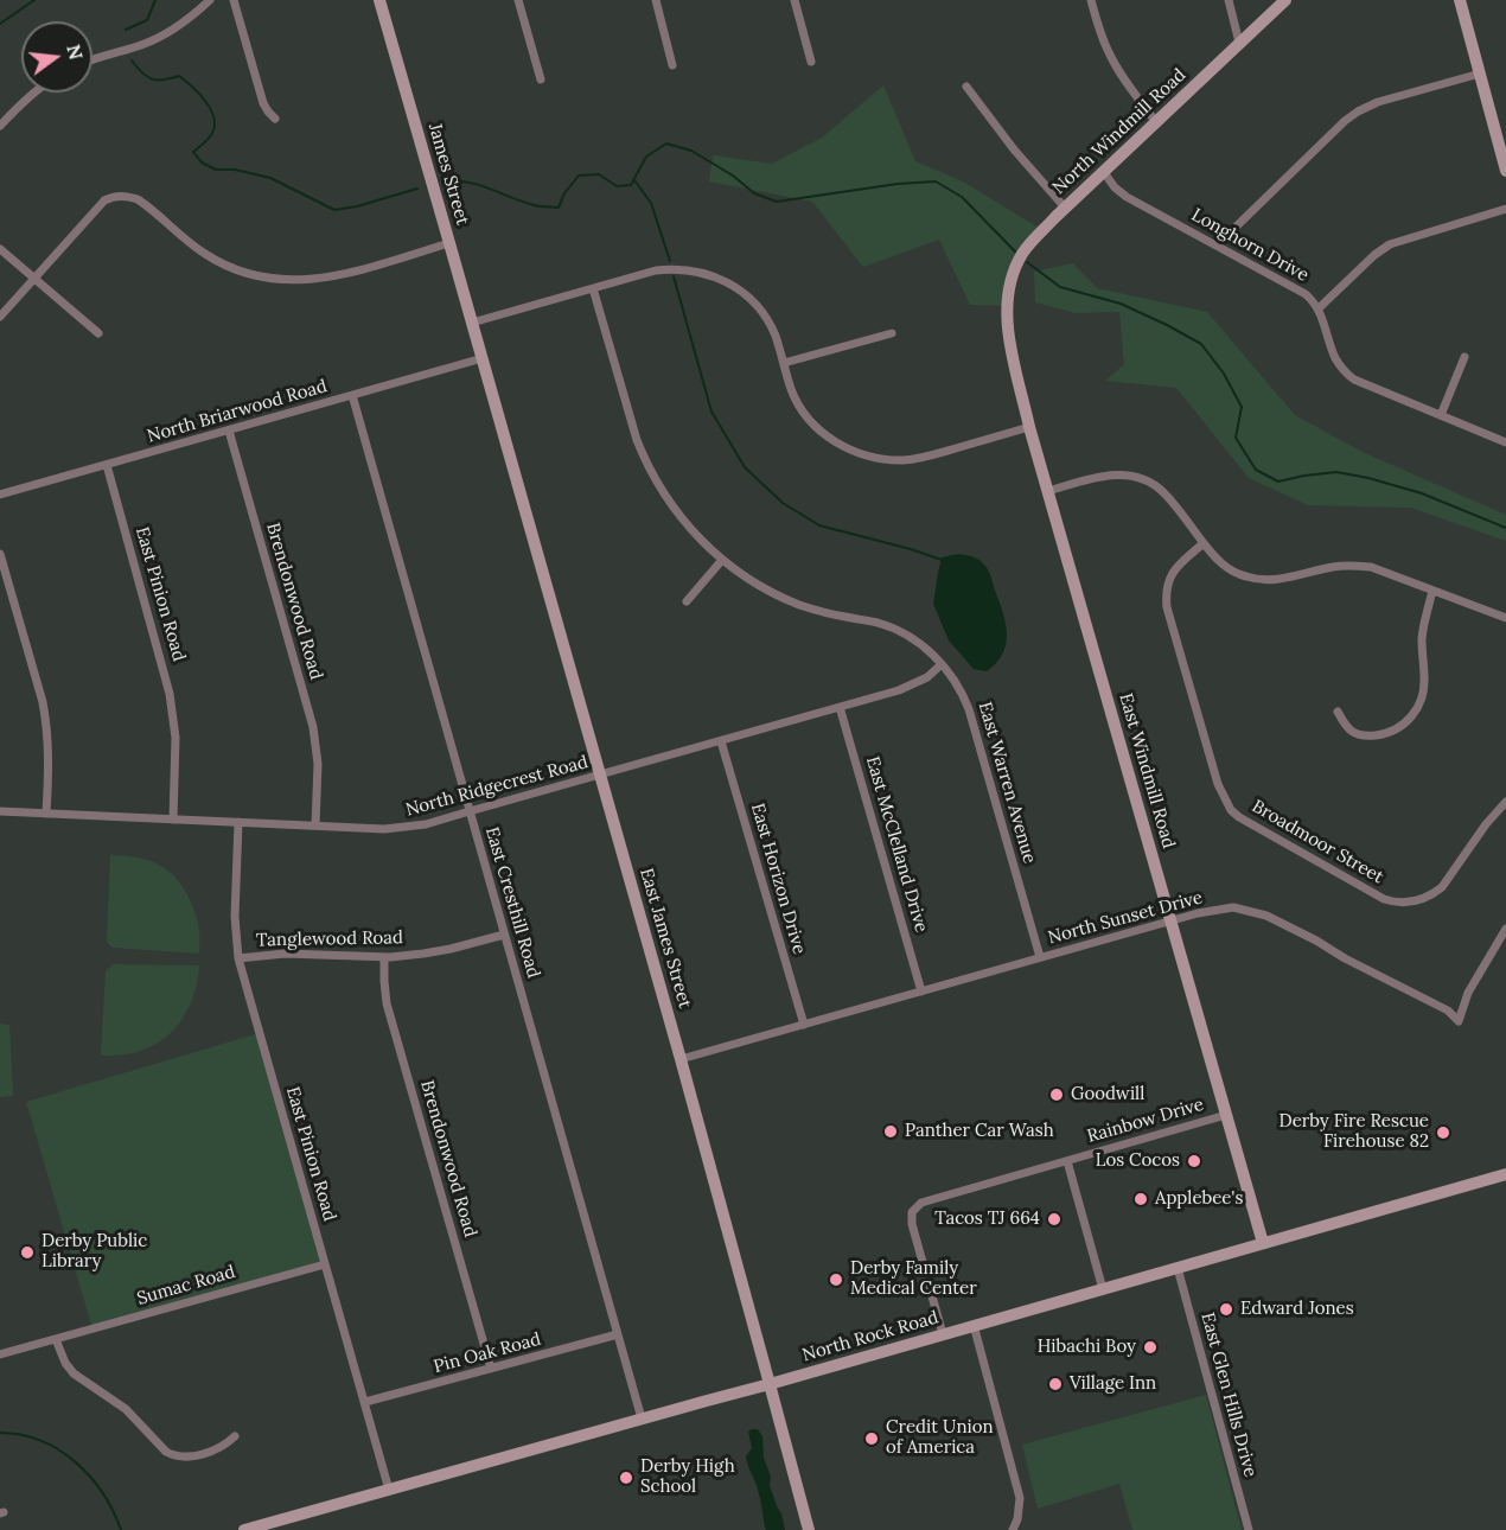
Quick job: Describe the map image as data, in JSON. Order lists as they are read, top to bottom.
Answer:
{
  "streets": {
    "street": [
      "North Windmill Road",
      "James Street",
      "Longhorn Drive",
      "North Briarwood Road",
      "East Pinion Road",
      "Brendonwood Road",
      "East Windmill Road",
      "East Warren Avenue",
      "North Ridgecrest Road",
      "Broadmoor Street",
      "East McClelland Drive",
      "East Horizon Drive",
      "East Cresthill Road",
      "North Sunset Drive",
      "East James Street",
      "Tanglewood Road",
      "Rainbow Drive",
      "Sumac Road",
      "North Rock Road",
      "Pin Oak Road",
      "East Glen Hills Drive"
    ]
  },
  "crossings": [
    ["North Windmill Road", "Longhorn Drive"],
    ["North Windmill Road", "East Windmill Road"],
    ["James Street", "North Briarwood Road"],
    ["James Street", "East James Street"],
    ["North Briarwood Road", "East Pinion Road"],
    ["North Briarwood Road", "Brendonwood Road"],
    ["North Briarwood Road", "East Cresthill Road"],
    ["North Briarwood Road", "East James Street"],
    ["East Pinion Road", "North Ridgecrest Road"],
    ["East Pinion Road", "Tanglewood Road"],
    ["East Pinion Road", "Sumac Road"],
    ["East Pinion Road", "North Rock Road"],
    ["East Pinion Road", "Pin Oak Road"],
    ["Brendonwood Road", "North Ridgecrest Road"],
    ["Brendonwood Road", "Tanglewood Road"],
    ["Brendonwood Road", "Pin Oak Road"],
    ["East Windmill Road", "North Sunset Drive"],
    ["East Windmill Road", "Rainbow Drive"],
    ["East Windmill Road", "North Rock Road"],
    ["East Warren Avenue", "North Ridgecrest Road"],
    ["East Warren Avenue", "North Sunset Drive"],
    ["North Ridgecrest Road", "East McClelland Drive"],
    ["North Ridgecrest Road", "East Horizon Drive"],
    ["North Ridgecrest Road", "East Cresthill Road"],
    ["North Ridgecrest Road", "East James Street"],
    ["East McClelland Drive", "North Sunset Drive"],
    ["East Horizon Drive", "North Sunset Drive"],
    ["East Cresthill Road", "Tanglewood Road"],
    ["East Cresthill Road", "North Rock Road"],
    ["East Cresthill Road", "Pin Oak Road"],
    ["North Sunset Drive", "East James Street"],
    ["East James Street", "North Rock Road"],
    ["Rainbow Drive", "North Rock Road"],
    ["North Rock Road", "East Glen Hills Drive"]
  ],
  "places": [
    "Goodwill",
    "Panther Car Wash",
    "Derby Fire Rescue Firehouse 82",
    "Los Cocos",
    "Applebee's",
    "Tacos TJ 664",
    "Derby Public Library",
    "Derby Family Medical Center",
    "Edward Jones",
    "Hibachi Boy",
    "Village Inn",
    "Credit Union of America",
    "Derby High School"
  ],
  "north": "right"
}
